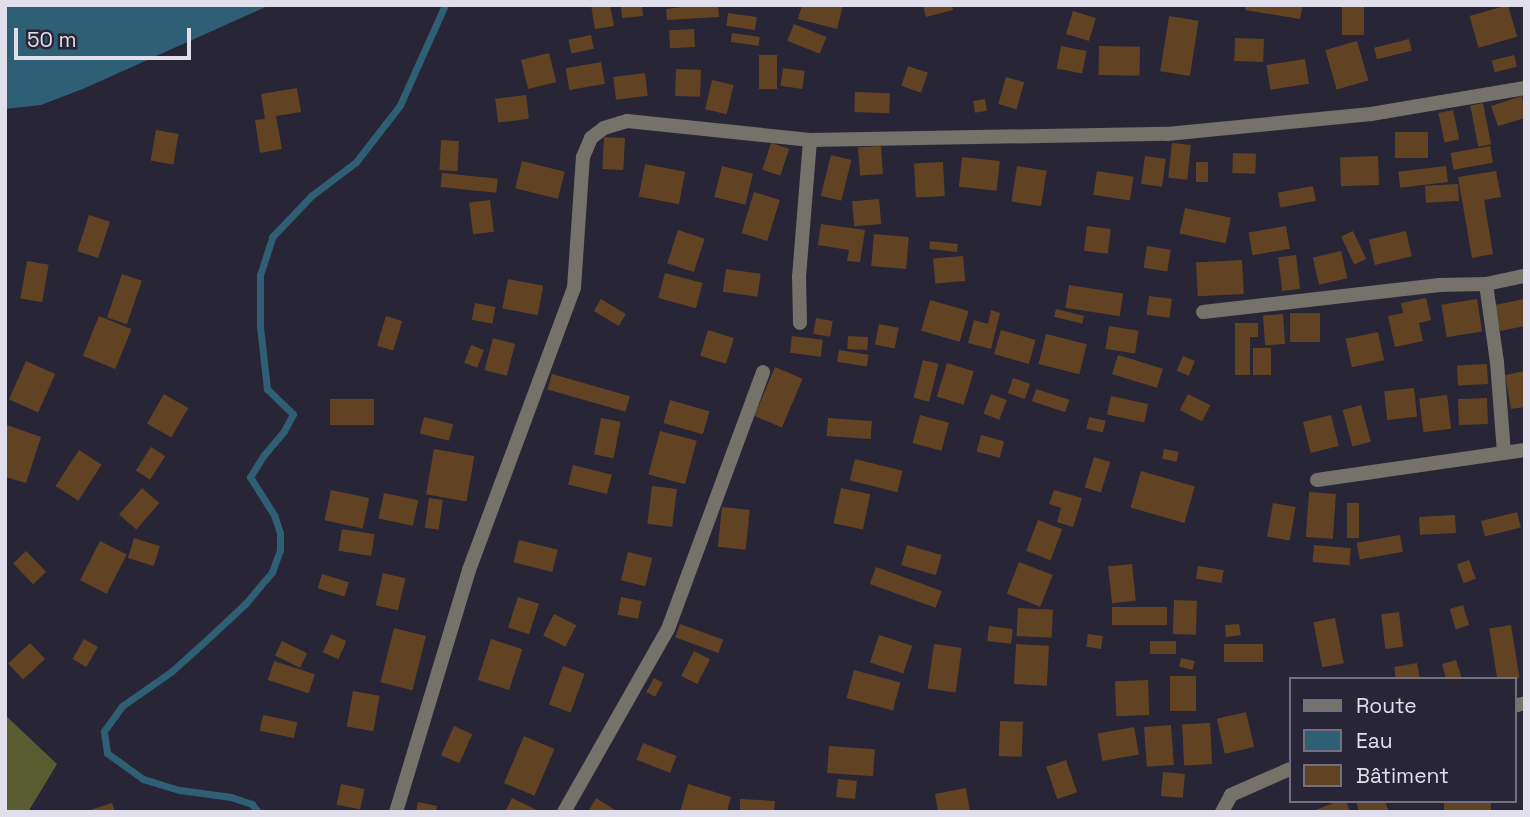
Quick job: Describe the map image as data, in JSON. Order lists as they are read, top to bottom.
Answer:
{
  "legend": ["Route", "Eau", "Bâtiment"],
  "scale_bar": "50 m"
}
